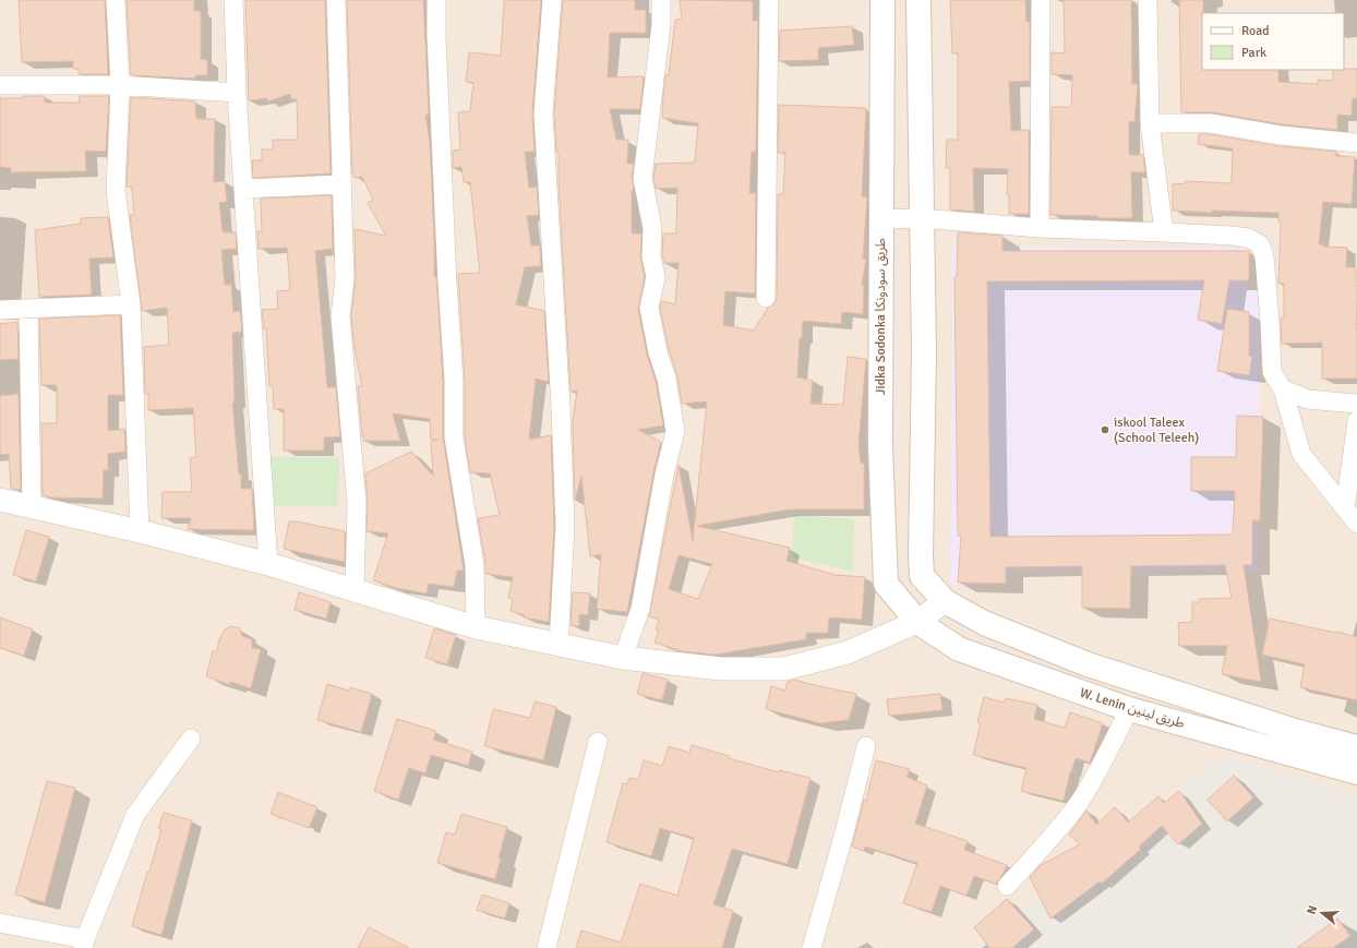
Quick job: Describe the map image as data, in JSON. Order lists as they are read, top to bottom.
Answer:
{
  "streets": {
    "main road": ["Jidka Sodonka طريق سودونكا", "W. Lenin طريق لينين"]
  },
  "crossings": [
    ["Jidka Sodonka طريق سودونكا", "W. Lenin طريق لينين"]
  ],
  "places": ["iskool Taleex (School Teleeh)"],
  "legend": ["Road", "Park"],
  "north": "left"
}
